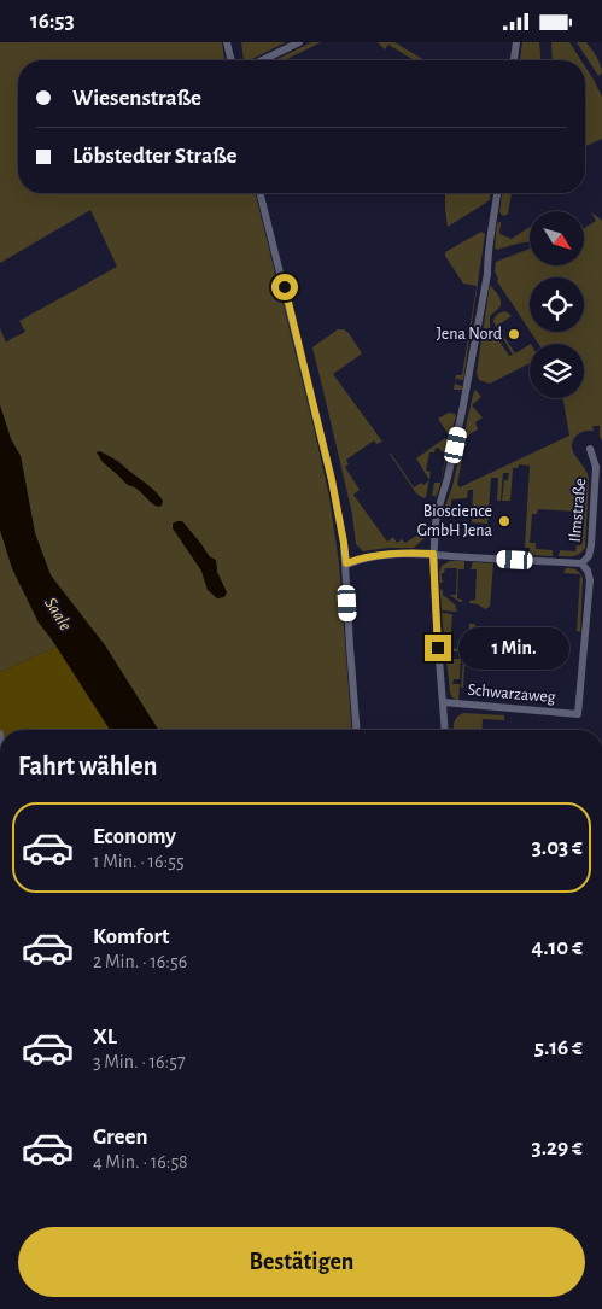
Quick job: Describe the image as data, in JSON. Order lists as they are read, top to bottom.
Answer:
{
  "streets": {
    "street": ["Ilmstraße", "Schwarzaweg"]
  },
  "crossings": [
    ["Ilmstraße", "Schwarzaweg"]
  ],
  "water": ["Saale"],
  "places": ["Jena Nord", "Bioscience GmbH Jena"],
  "north": "bottom right",
  "page": {
    "status": "16:53",
    "banner": ["Wiesenstraße", "Löbstedter Straße"],
    "bubble": "1 Min.",
    "heading": "Fahrt wählen",
    "list": [
      {
        "name": "Economy",
        "note": "1 Min. · 16:55",
        "value": "3.03 €"
      },
      {
        "name": "Komfort",
        "note": "2 Min. · 16:56",
        "value": "4.10 €"
      },
      {
        "name": "XL",
        "note": "3 Min. · 16:57",
        "value": "5.16 €"
      },
      {
        "name": "Green",
        "note": "4 Min. · 16:58",
        "value": "3.29 €"
      }
    ],
    "buttons": "Bestätigen"
  }
}
